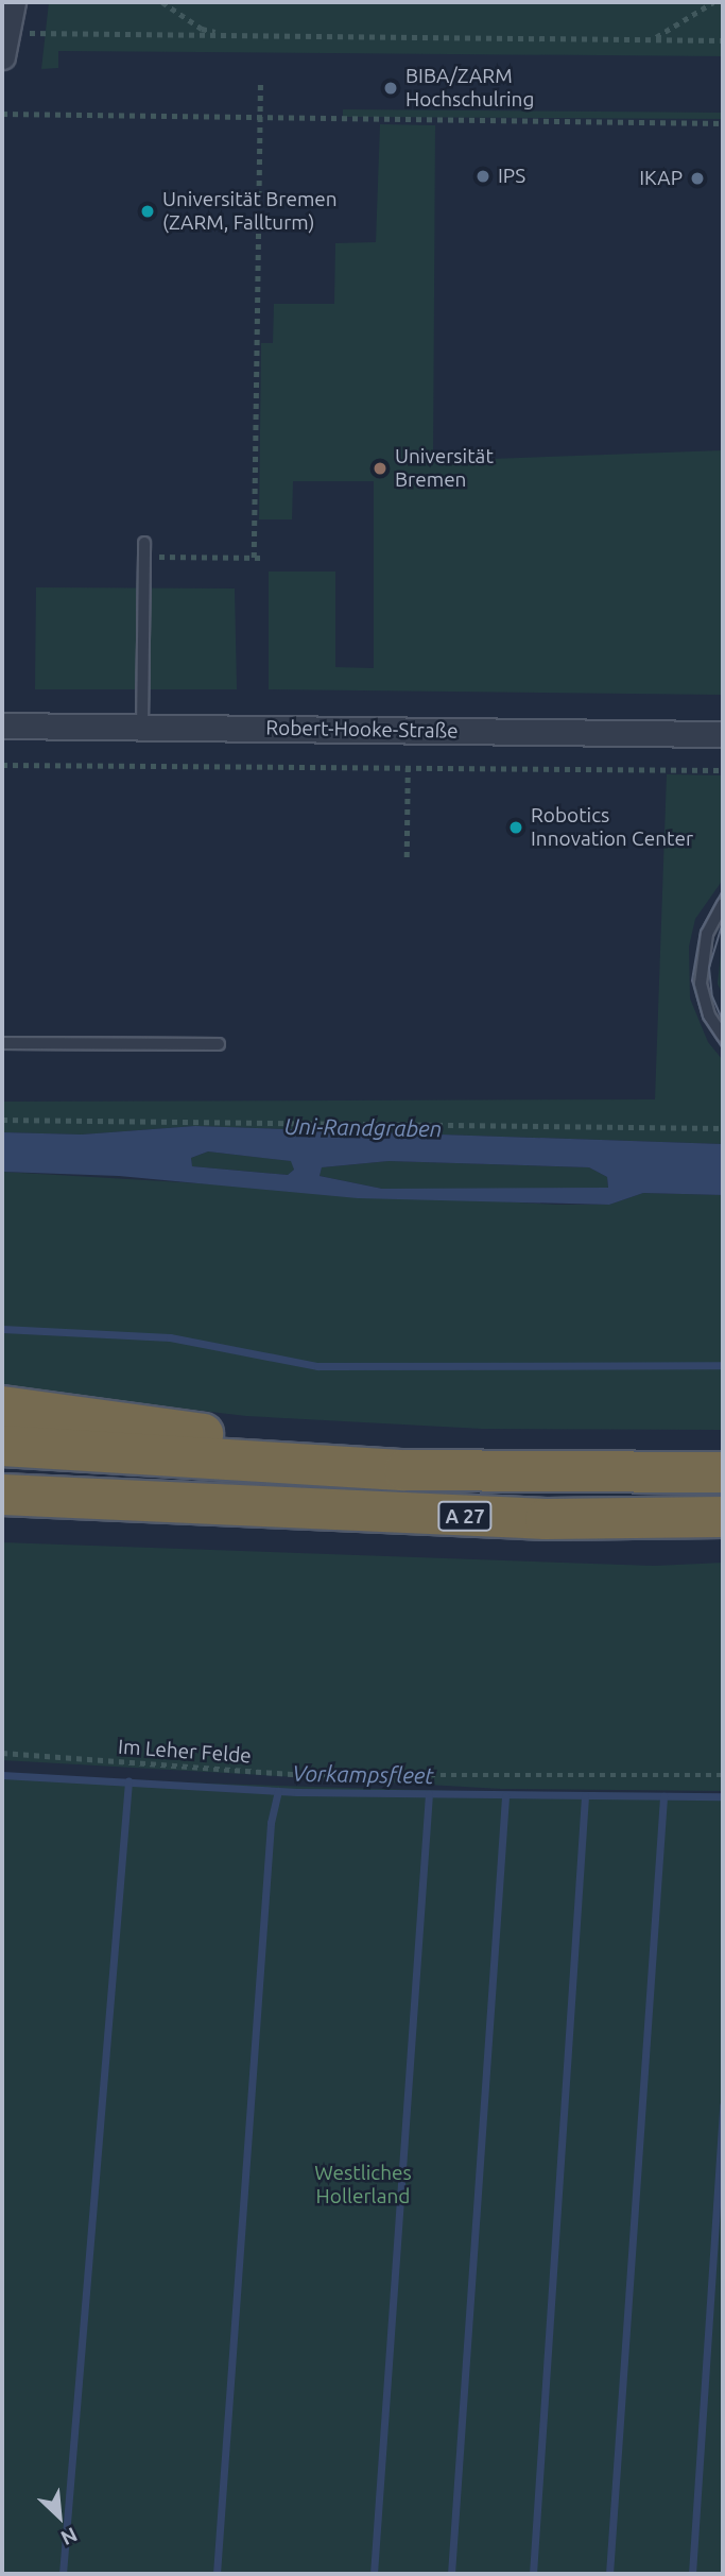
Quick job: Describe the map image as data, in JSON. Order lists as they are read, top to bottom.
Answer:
{
  "streets": {
    "highway": ["A 27"],
    "street": ["Robert-Hooke-Straße"],
    "path": ["Im Leher Felde"]
  },
  "water": ["Uni-Randgraben", "Vorkampsfleet"],
  "parks": ["Westliches Hollerland"],
  "places": [
    "BIBA/ZARM Hochschulring",
    "IPS",
    "IKAP",
    "Universität Bremen (ZARM, Fallturm)",
    "Universität Bremen",
    "Robotics Innovation Center"
  ],
  "north": "bottom right"
}
